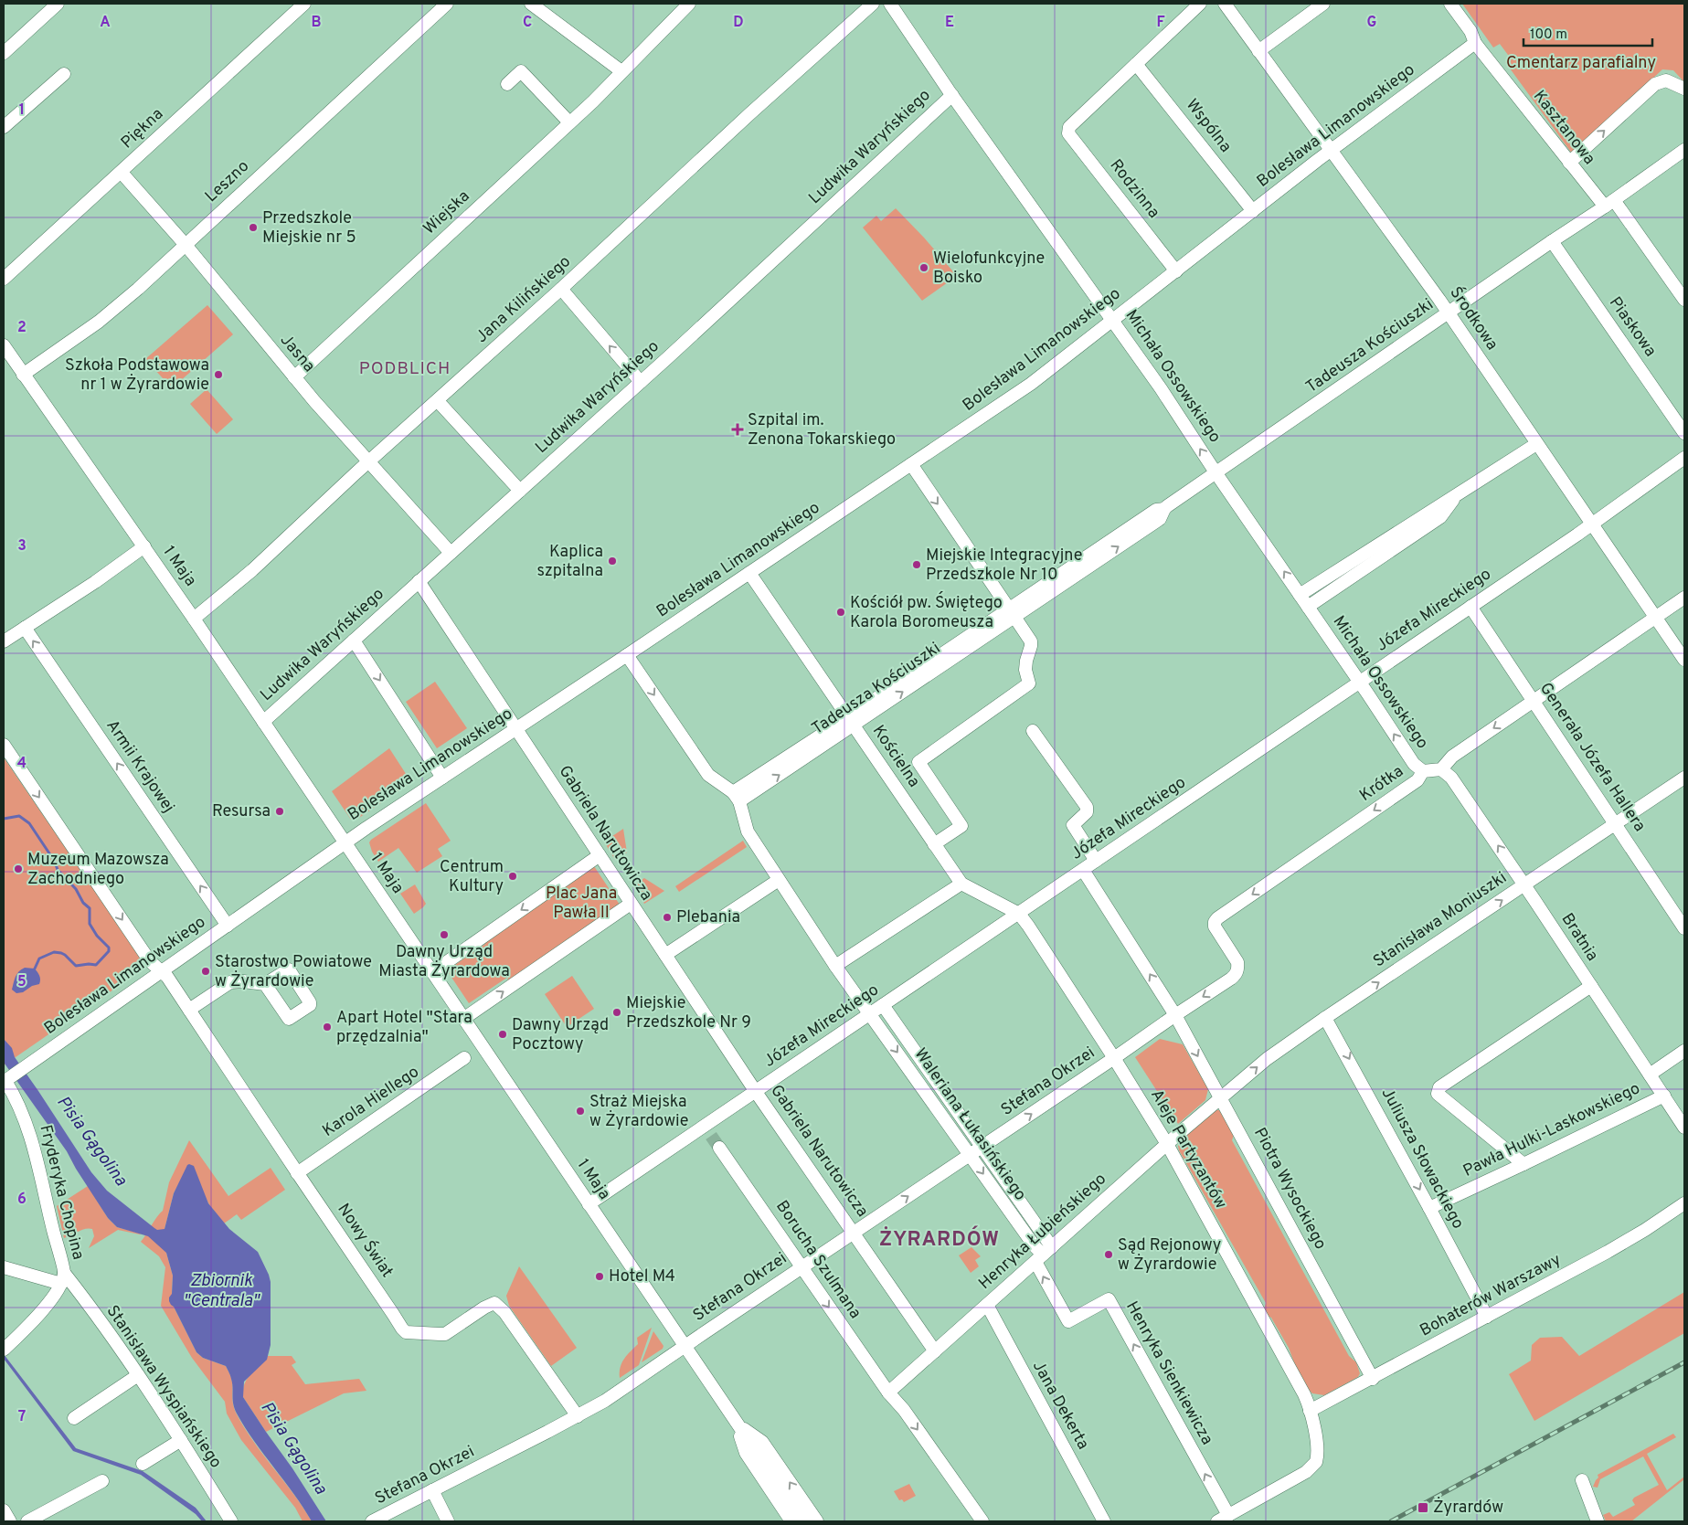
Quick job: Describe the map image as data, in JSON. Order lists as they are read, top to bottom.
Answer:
{
  "streets": {
    "street": [
      "Wspólna",
      "Bolesława Limanowskiego",
      "Kasztanowa",
      "Piękna",
      "Ludwika Waryńskiego",
      "Leszno",
      "Rodzinna",
      "Wiejska",
      "Jana Kilińskiego",
      "Środkowa",
      "Piaskowa",
      "Tadeusza Kościuszki",
      "Jasna",
      "Michała Ossowskiego",
      "1 Maja",
      "Józefa Mireckiego",
      "Kościelna",
      "Generała Józefa Hallera",
      "Armii Krajowej",
      "Krótka",
      "Gabriela Narutowicza",
      "Stanisława Moniuszki",
      "Bratnia",
      "Stefana Okrzei",
      "Karola Hiellego",
      "Waleriana Łukasińskiego",
      "Pawła Hulki-Laskowskiego",
      "Aleje Partyzantów",
      "Juliusza Słowackiego",
      "Piotra Wysockiego",
      "Fryderyka Chopina",
      "Henryka Łubieńskiego",
      "Nowy Świat",
      "Borucha Szulmana",
      "Bohaterów Warszawy",
      "Henryka Sienkiewicza",
      "Stanisława Wyspiańskiego",
      "Jana Dekerta"
    ]
  },
  "crossings": [
    ["Wspólna", "Bolesława Limanowskiego"],
    ["Wspólna", "Rodzinna"],
    ["Bolesława Limanowskiego", "Kasztanowa"],
    ["Bolesława Limanowskiego", "Rodzinna"],
    ["Bolesława Limanowskiego", "Środkowa"],
    ["Bolesława Limanowskiego", "Michała Ossowskiego"],
    ["Bolesława Limanowskiego", "1 Maja"],
    ["Bolesława Limanowskiego", "Kościelna"],
    ["Bolesława Limanowskiego", "Armii Krajowej"],
    ["Bolesława Limanowskiego", "Gabriela Narutowicza"],
    ["Bolesława Limanowskiego", "Fryderyka Chopina"],
    ["Bolesława Limanowskiego", "Nowy Świat"],
    ["Kasztanowa", "Tadeusza Kościuszki"],
    ["Piękna", "Jasna"],
    ["Ludwika Waryńskiego", "Jasna"],
    ["Ludwika Waryńskiego", "Michała Ossowskiego"],
    ["Ludwika Waryńskiego", "1 Maja"],
    ["Ludwika Waryńskiego", "Gabriela Narutowicza"],
    ["Leszno", "Jasna"],
    ["Leszno", "1 Maja"],
    ["Wiejska", "Jasna"],
    ["Jana Kilińskiego", "Jasna"],
    ["Jana Kilińskiego", "1 Maja"],
    ["Środkowa", "Tadeusza Kościuszki"],
    ["Środkowa", "Józefa Mireckiego"],
    ["Piaskowa", "Tadeusza Kościuszki"],
    ["Tadeusza Kościuszki", "Michała Ossowskiego"],
    ["Tadeusza Kościuszki", "Kościelna"],
    ["Tadeusza Kościuszki", "Waleriana Łukasińskiego"],
    ["Michała Ossowskiego", "Józefa Mireckiego"],
    ["Michała Ossowskiego", "Krótka"],
    ["1 Maja", "Józefa Mireckiego"],
    ["1 Maja", "Stefana Okrzei"],
    ["1 Maja", "Karola Hiellego"],
    ["Józefa Mireckiego", "Kościelna"],
    ["Józefa Mireckiego", "Generała Józefa Hallera"],
    ["Józefa Mireckiego", "Gabriela Narutowicza"],
    ["Józefa Mireckiego", "Waleriana Łukasińskiego"],
    ["Józefa Mireckiego", "Aleje Partyzantów"],
    ["Józefa Mireckiego", "Piotra Wysockiego"],
    ["Kościelna", "Aleje Partyzantów"],
    ["Generała Józefa Hallera", "Stanisława Moniuszki"],
    ["Krótka", "Bratnia"],
    ["Krótka", "Piotra Wysockiego"],
    ["Gabriela Narutowicza", "Stefana Okrzei"],
    ["Gabriela Narutowicza", "Henryka Łubieńskiego"],
    ["Stanisława Moniuszki", "Bratnia"],
    ["Stanisława Moniuszki", "Juliusza Słowackiego"],
    ["Stanisława Moniuszki", "Piotra Wysockiego"],
    ["Stanisława Moniuszki", "Henryka Łubieńskiego"],
    ["Bratnia", "Pawła Hulki-Laskowskiego"],
    ["Stefana Okrzei", "Waleriana Łukasińskiego"],
    ["Stefana Okrzei", "Aleje Partyzantów"],
    ["Stefana Okrzei", "Nowy Świat"],
    ["Stefana Okrzei", "Borucha Szulmana"],
    ["Karola Hiellego", "Nowy Świat"],
    ["Waleriana Łukasińskiego", "Henryka Łubieńskiego"],
    ["Waleriana Łukasińskiego", "Henryka Sienkiewicza"],
    ["Pawła Hulki-Laskowskiego", "Juliusza Słowackiego"],
    ["Aleje Partyzantów", "Henryka Łubieńskiego"],
    ["Aleje Partyzantów", "Bohaterów Warszawy"],
    ["Aleje Partyzantów", "Henryka Sienkiewicza"],
    ["Juliusza Słowackiego", "Bohaterów Warszawy"],
    ["Piotra Wysockiego", "Henryka Łubieńskiego"],
    ["Piotra Wysockiego", "Bohaterów Warszawy"],
    ["Fryderyka Chopina", "Stanisława Wyspiańskiego"],
    ["Henryka Łubieńskiego", "Borucha Szulmana"],
    ["Henryka Łubieńskiego", "Henryka Sienkiewicza"],
    ["Henryka Łubieńskiego", "Jana Dekerta"]
  ],
  "one_way": [
    "Michała Ossowskiego",
    "Armii Krajowej",
    "Krótka",
    "Stanisława Moniuszki",
    "Juliusza Słowackiego",
    "Borucha Szulmana",
    "Henryka Sienkiewicza"
  ],
  "districts": ["PODBLICH", "ŻYRARDÓW"],
  "water": ["Pisia Gągolina", "Zbiornik \"Centrala\""],
  "parks": ["Cmentarz parafialny", "Plac Jana Pawła II"],
  "places": {
    "other": [
      "Przedszkole Miejskie nr 5",
      "Wielofunkcyjne Boisko",
      "Szkoła Podstawowa nr 1 w Żyrardowie",
      "Kaplica szpitalna",
      "Miejskie Integracyjne Przedszkole Nr 10",
      "Kościół pw. Świętego Karola Boromeusza",
      "Resursa",
      "Muzeum Mazowsza Zachodniego",
      "Centrum Kultury",
      "Plebania",
      "Dawny Urząd Miasta Żyrardowa",
      "Starostwo Powiatowe w Żyrardowie",
      "Miejskie Przedszkole Nr 9",
      "Apart Hotel \"Stara przędzalnia\"",
      "Dawny Urząd Pocztowy",
      "Straż Miejska w Żyrardowie",
      "Sąd Rejonowy w Żyrardowie",
      "Hotel M4"
    ],
    "health": ["Szpital im. Zenona Tokarskiego"],
    "transit": ["Żyrardów"]
  },
  "scale_bar": "100 m",
  "grid": {
    "columns": [
      "A",
      "B",
      "C",
      "D",
      "E",
      "F",
      "G"
    ],
    "rows": [
      "1",
      "2",
      "3",
      "4",
      "5",
      "6",
      "7"
    ]
  }
}
